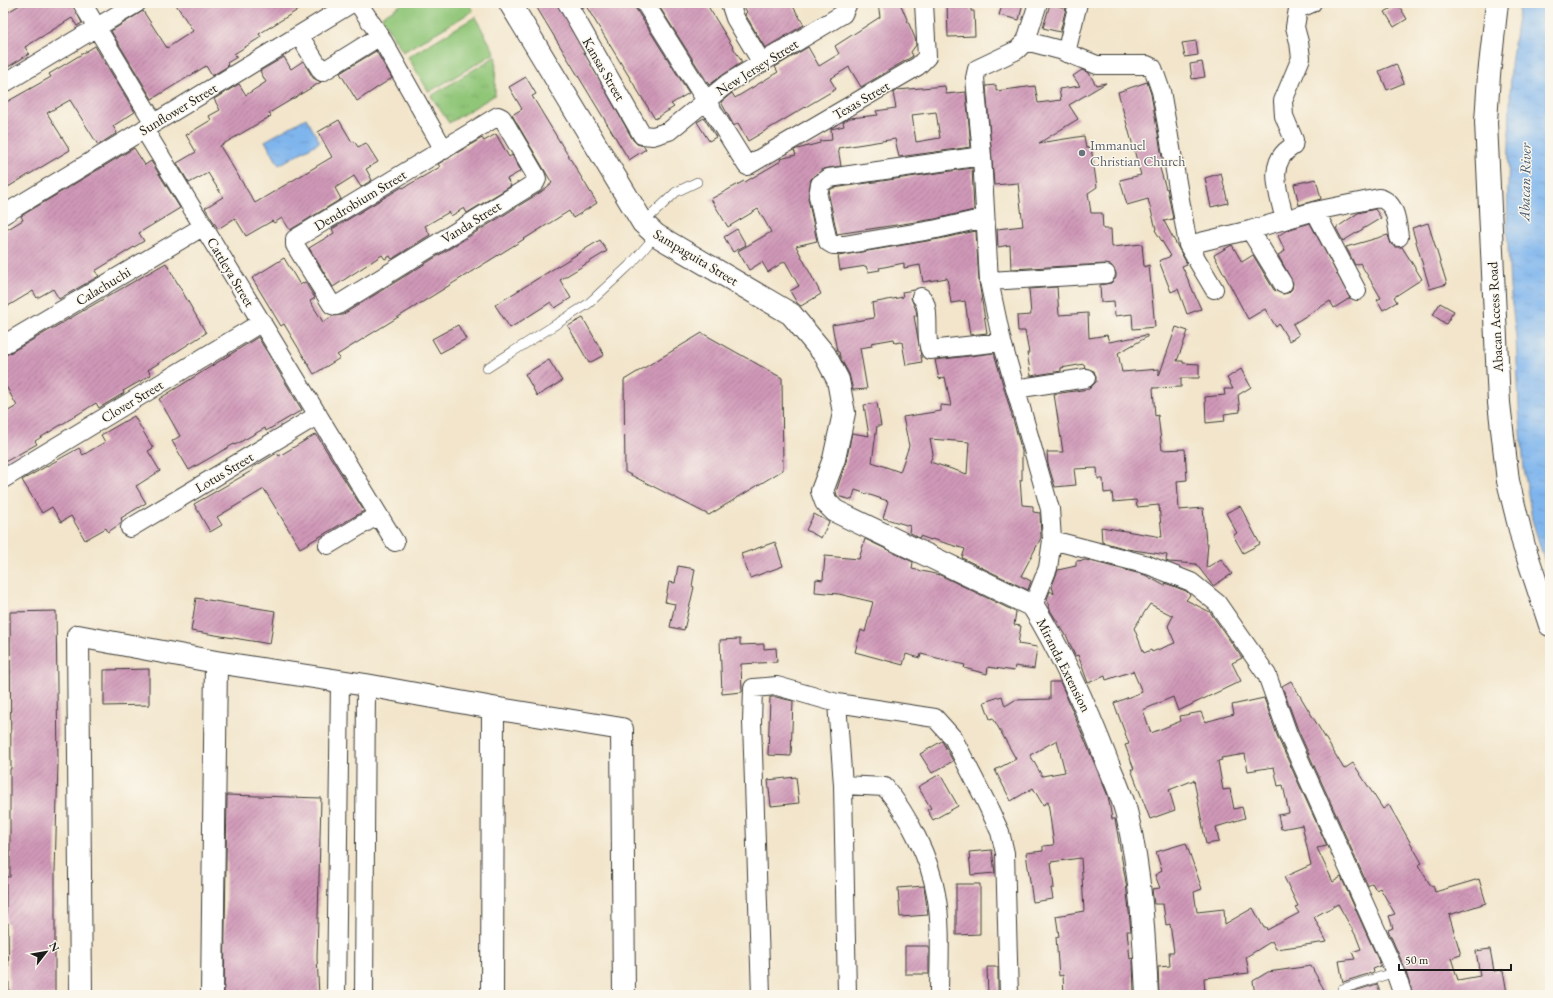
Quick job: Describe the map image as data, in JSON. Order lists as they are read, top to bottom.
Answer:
{
  "streets": {
    "street": [
      "New Jersey Street",
      "Kansas Street",
      "Texas Street",
      "Sunflower Street",
      "Dendrobium Street",
      "Vanda Street",
      "Sampaguita Street",
      "Cattleya Street",
      "Calachuchi",
      "Abacan Access Road",
      "Clover Street",
      "Lotus Street",
      "Miranda Extension"
    ]
  },
  "crossings": [
    ["New Jersey Street", "Kansas Street"],
    ["New Jersey Street", "Texas Street"],
    ["Sunflower Street", "Cattleya Street"],
    ["Dendrobium Street", "Vanda Street"],
    ["Sampaguita Street", "Miranda Extension"],
    ["Cattleya Street", "Calachuchi"],
    ["Cattleya Street", "Clover Street"],
    ["Cattleya Street", "Lotus Street"]
  ],
  "water": ["Abacan River"],
  "places": ["Immanuel Christian Church"],
  "scale_bar": "50 m",
  "north": "top right"
}
